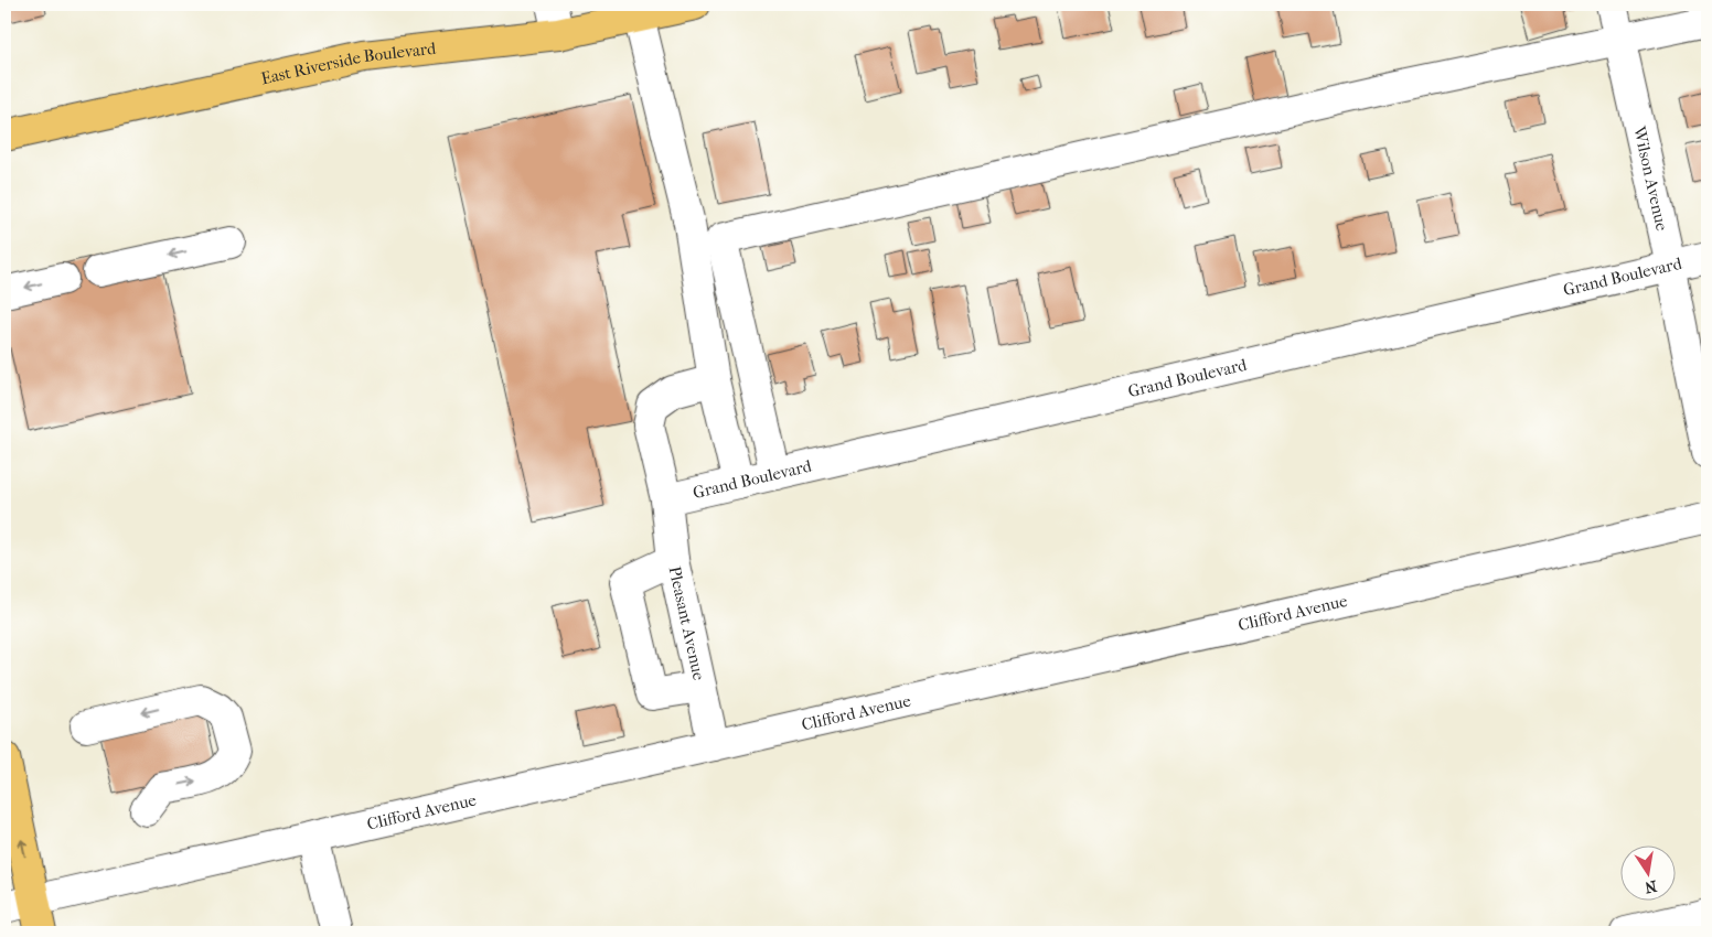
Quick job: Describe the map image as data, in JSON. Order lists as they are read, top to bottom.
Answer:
{
  "streets": {
    "main road": ["East Riverside Boulevard"],
    "street": [
      "Wilson Avenue",
      "Grand Boulevard",
      "Clifford Avenue",
      "Pleasant Avenue"
    ]
  },
  "crossings": [
    ["Wilson Avenue", "Grand Boulevard"],
    ["Grand Boulevard", "Pleasant Avenue"],
    ["Clifford Avenue", "Pleasant Avenue"]
  ],
  "north": "bottom"
}
